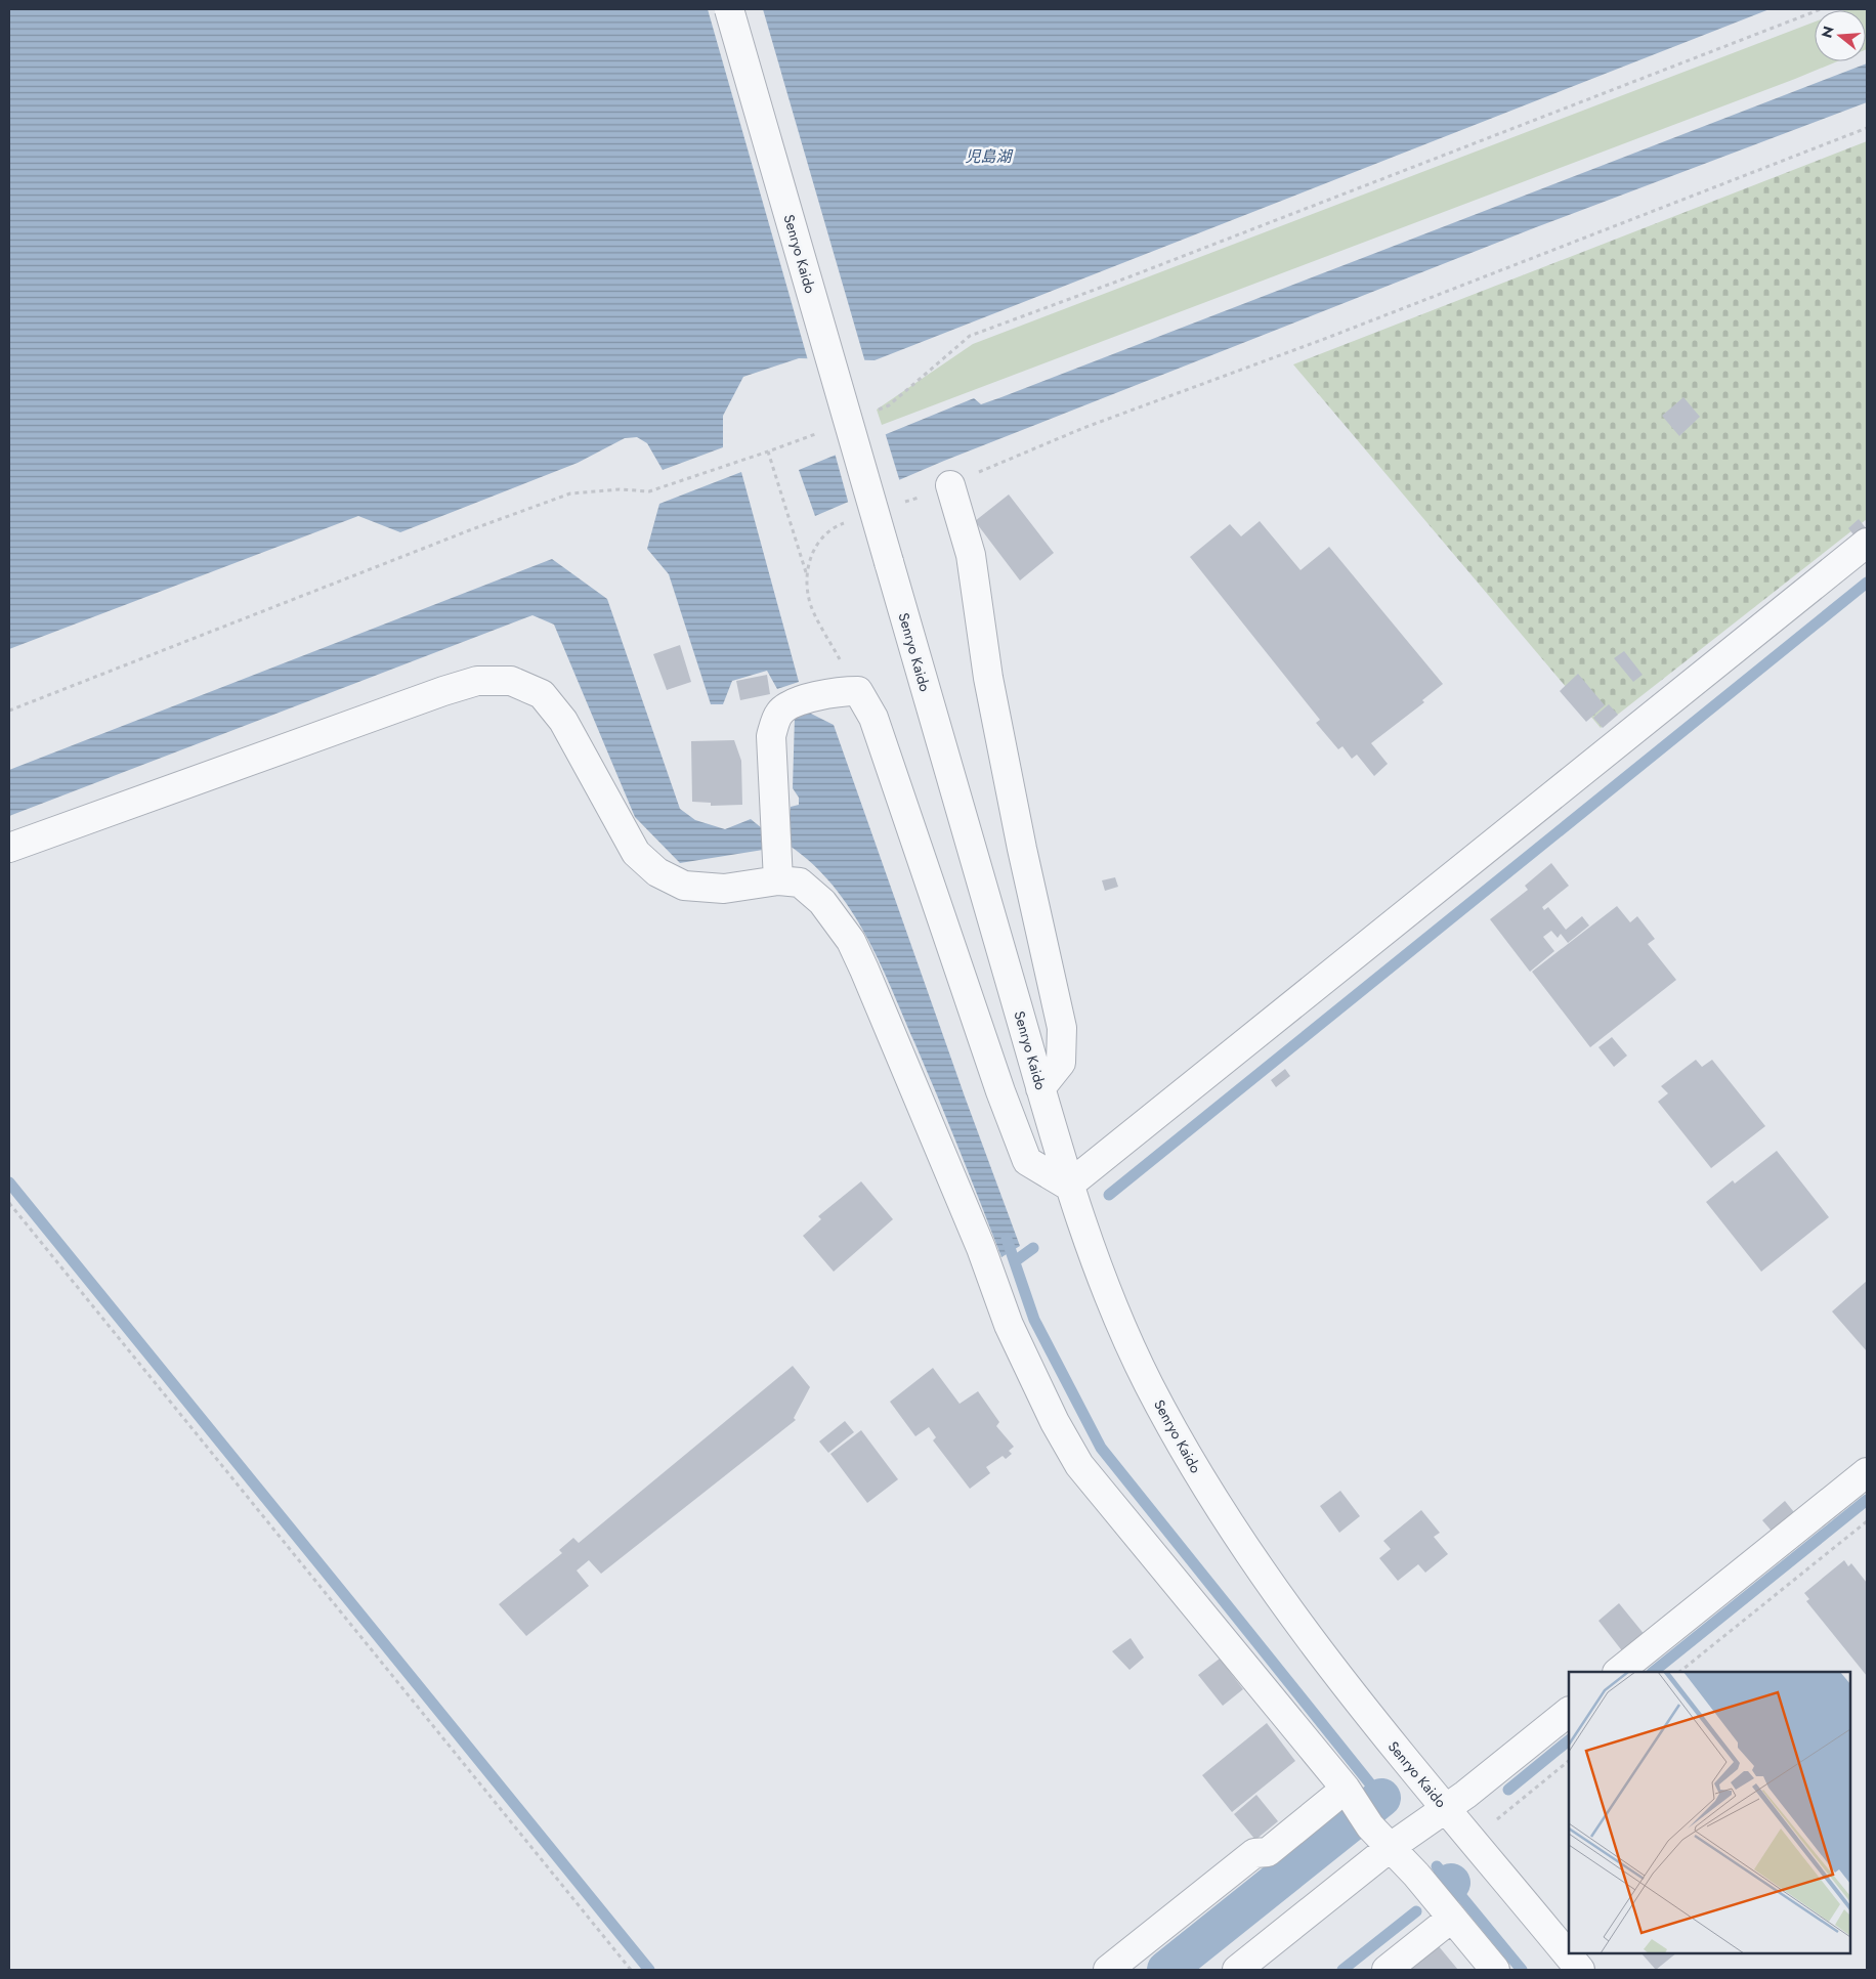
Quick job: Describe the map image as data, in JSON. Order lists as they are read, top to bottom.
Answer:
{
  "streets": {
    "street": ["Senryo Kaido"]
  },
  "water": ["児島湖"],
  "north": "left"
}
